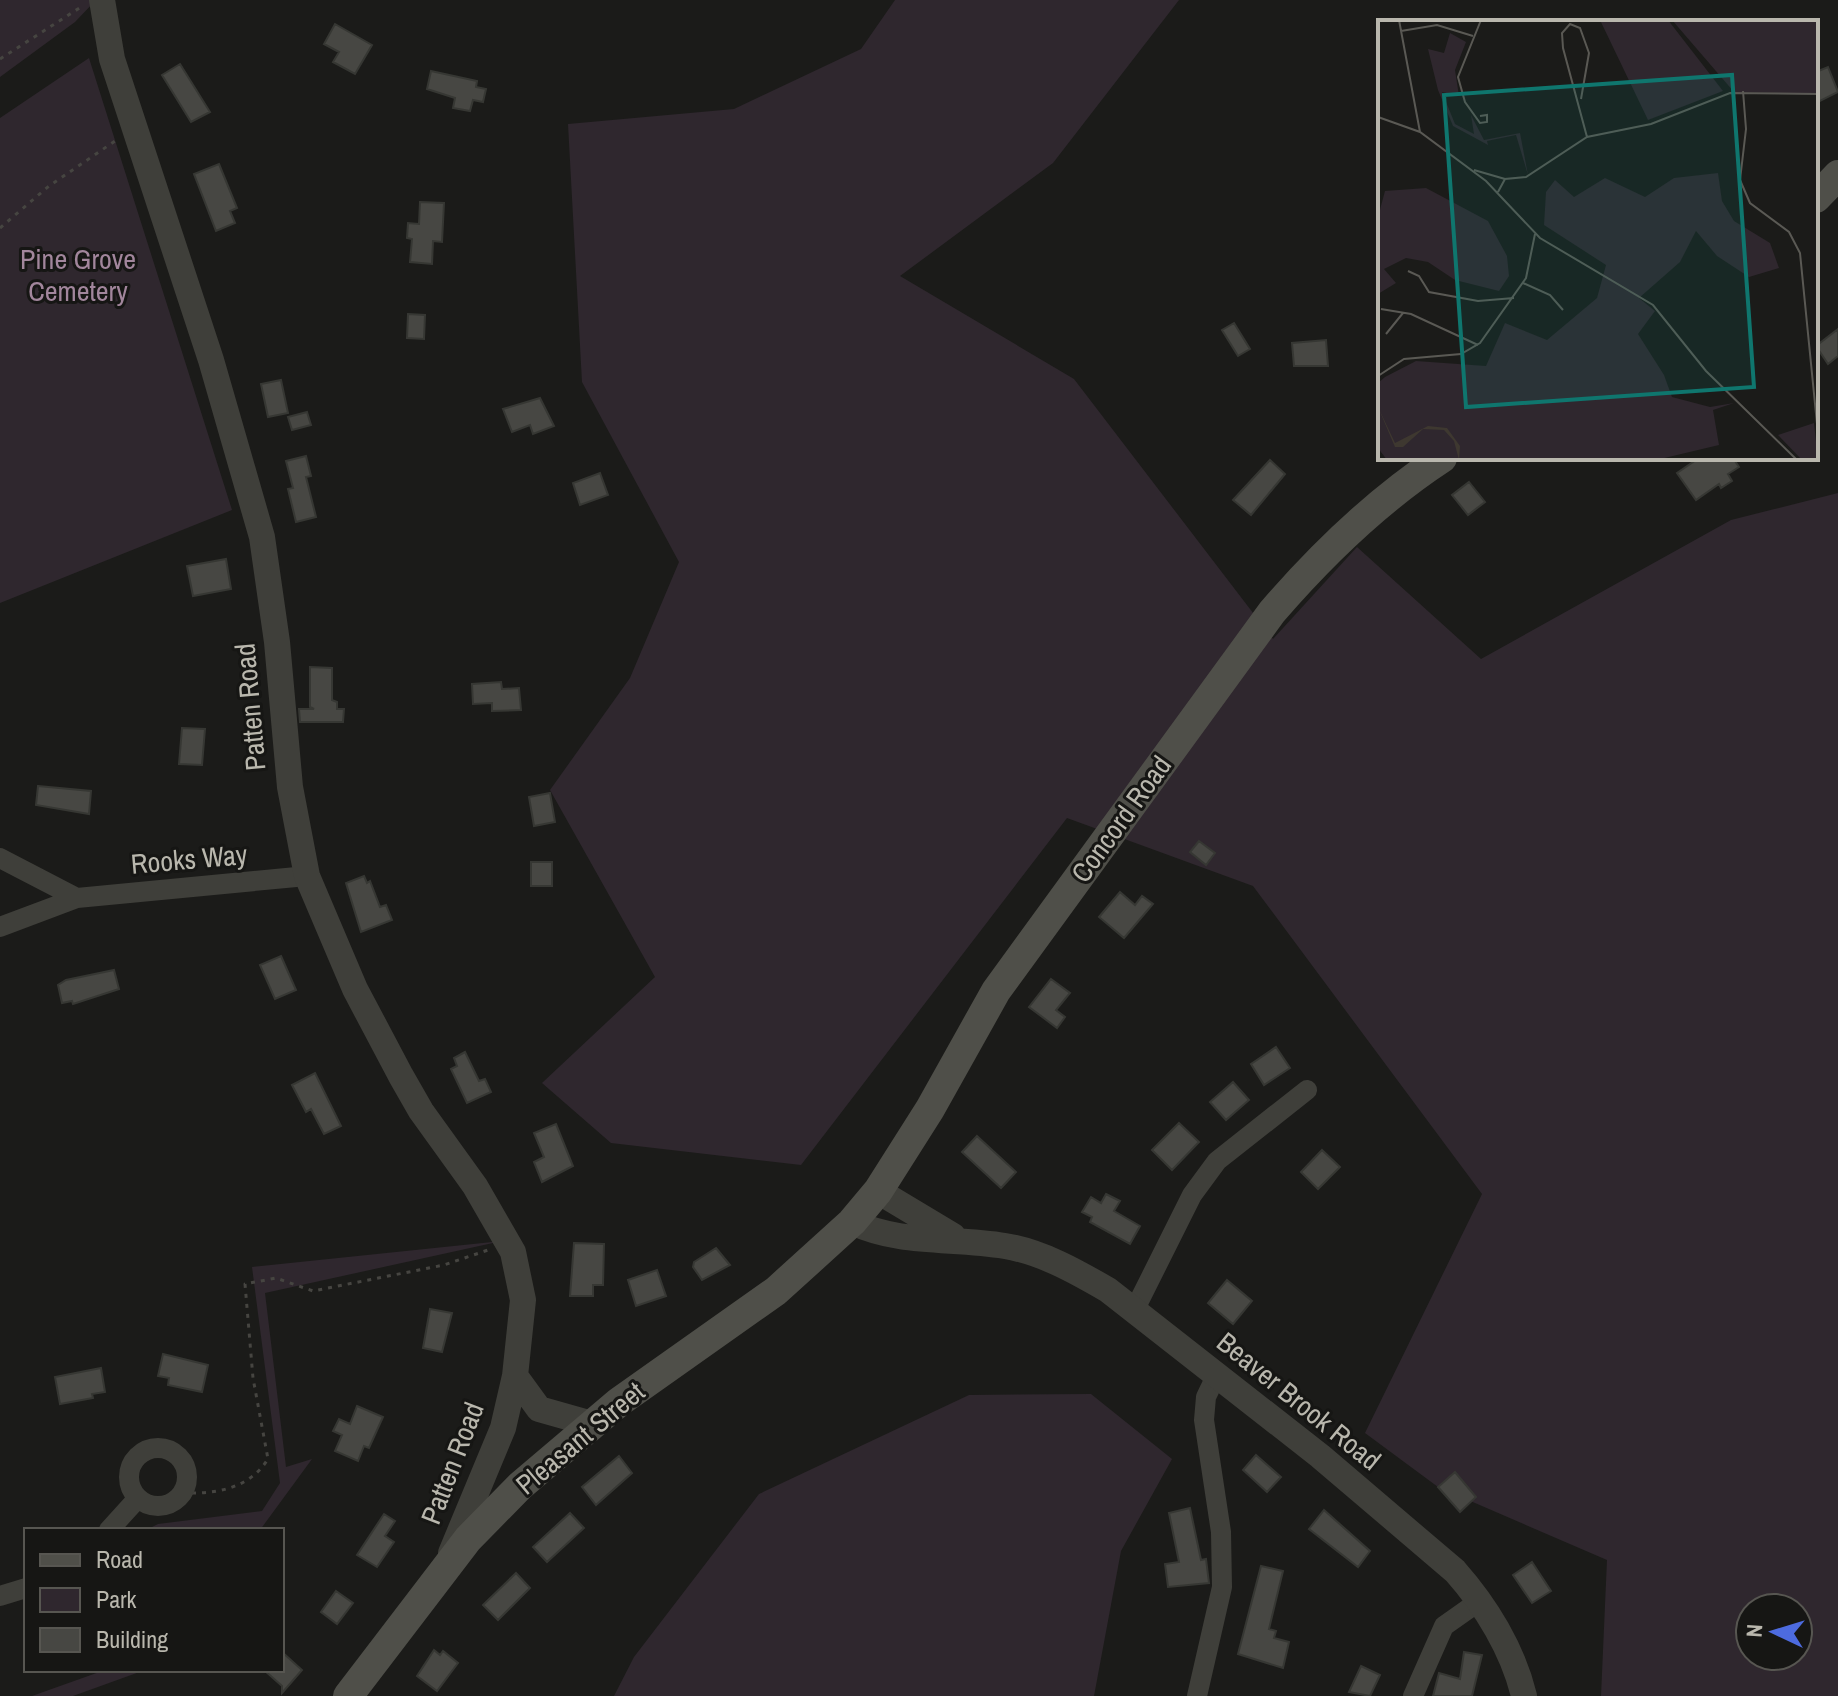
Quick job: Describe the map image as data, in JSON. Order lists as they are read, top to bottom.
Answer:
{
  "streets": {
    "main road": ["Concord Road", "Pleasant Street"],
    "street": ["Patten Road", "Rooks Way", "Beaver Brook Road"]
  },
  "crossings": [
    ["Patten Road", "Rooks Way"],
    ["Patten Road", "Pleasant Street"],
    ["Concord Road", "Beaver Brook Road"],
    ["Concord Road", "Pleasant Street"],
    ["Beaver Brook Road", "Pleasant Street"]
  ],
  "parks": ["Pine Grove Cemetery"],
  "legend": ["Road", "Park", "Building"],
  "north": "left"
}
